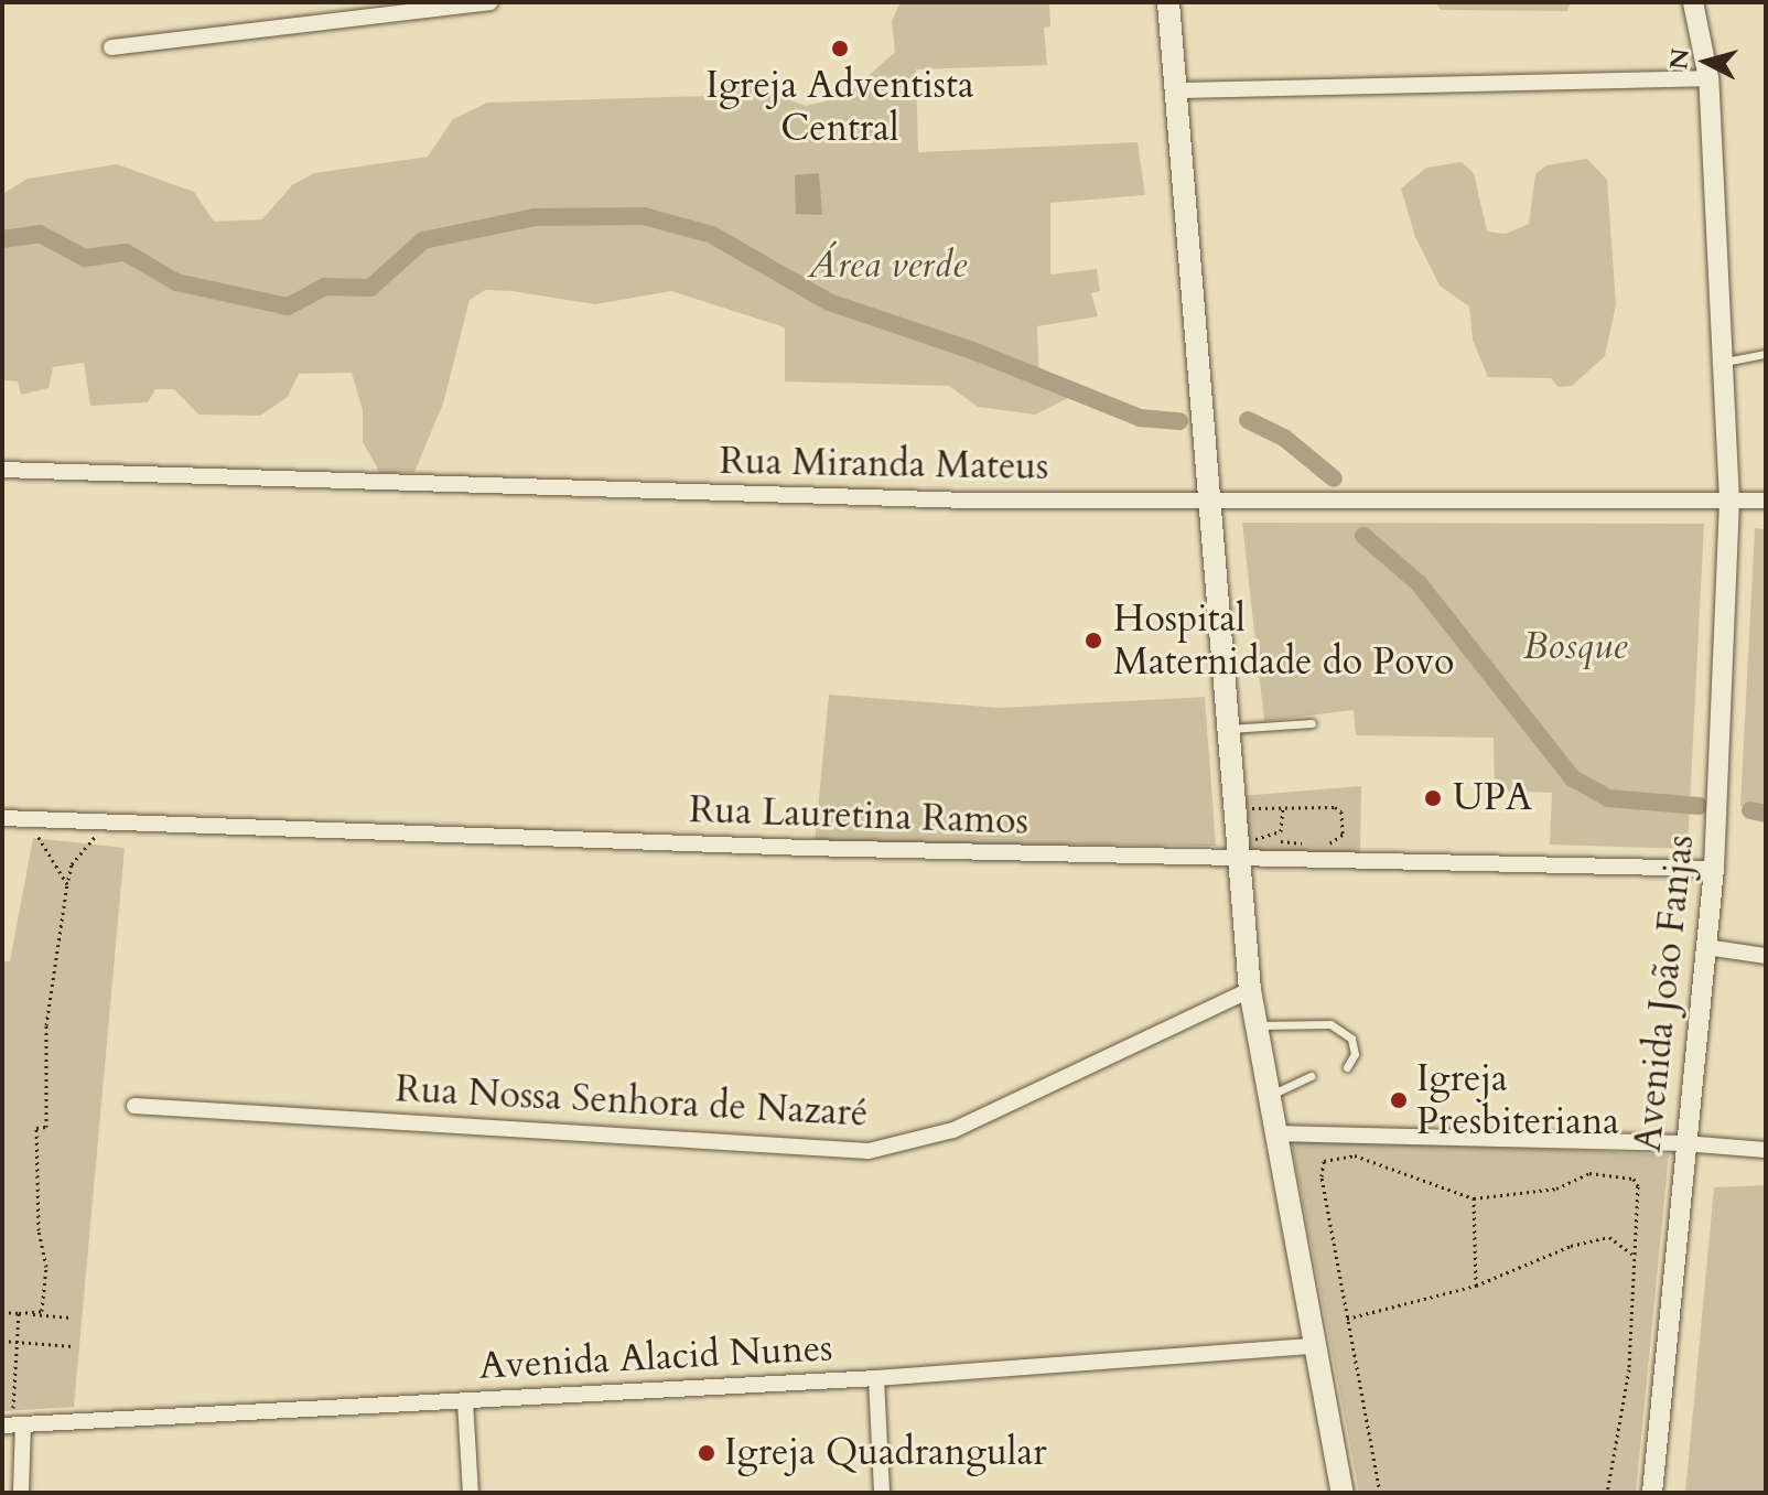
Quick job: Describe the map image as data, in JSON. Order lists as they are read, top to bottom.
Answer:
{
  "streets": {
    "street": [
      "Rua Miranda Mateus",
      "Rua Lauretina Ramos",
      "Avenida João Fanjas",
      "Rua Nossa Senhora de Nazaré",
      "Avenida Alacid Nunes"
    ]
  },
  "crossings": [
    ["Rua Miranda Mateus", "Avenida João Fanjas"],
    ["Rua Lauretina Ramos", "Avenida João Fanjas"]
  ],
  "parks": ["Área verde", "Bosque"],
  "places": [
    "Igreja Adventista Central",
    "Hospital Maternidade do Povo",
    "UPA",
    "Igreja Presbiteriana",
    "Igreja Quadrangular"
  ],
  "north": "left"
}
